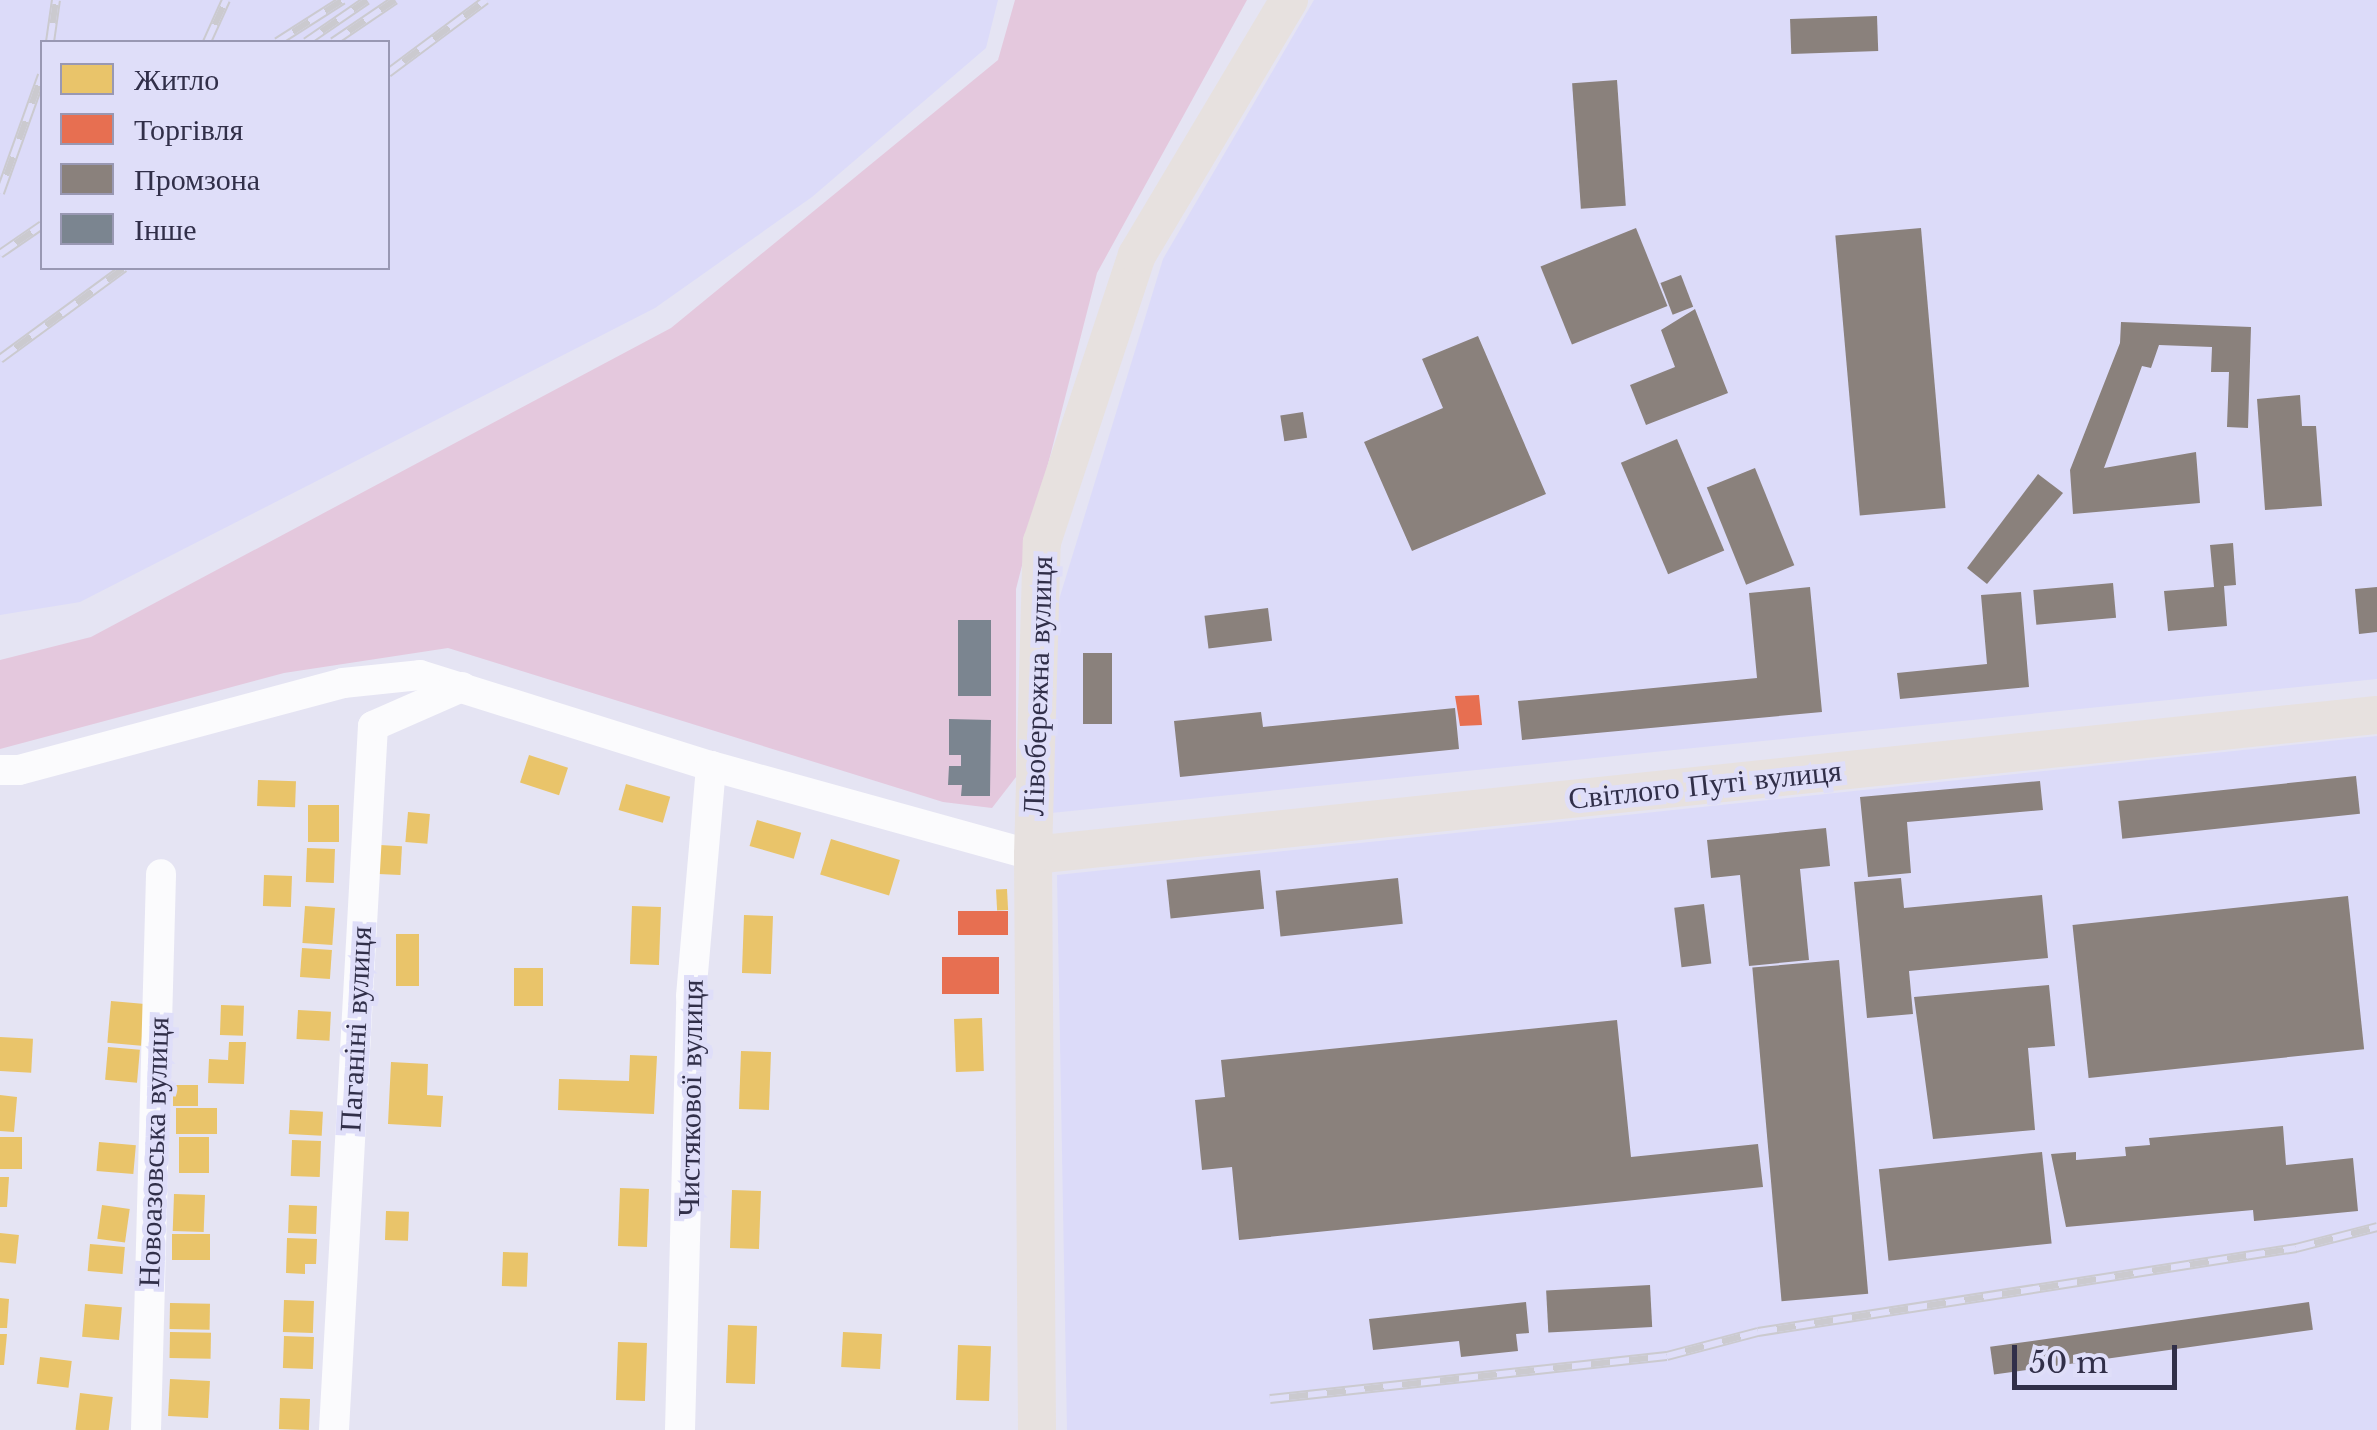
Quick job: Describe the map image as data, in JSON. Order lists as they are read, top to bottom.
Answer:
{
  "streets": {
    "main road": ["Лівобережна вулиця", "Світлого Путі вулиця"],
    "street": ["Паганіні вулиця", "Чистякової вулиця", "Новоазовська вулиця"]
  },
  "crossings": [
    ["Лівобережна вулиця", "Світлого Путі вулиця"]
  ],
  "legend": [
    "Житло",
    "Торгівля",
    "Промзона",
    "Інше"
  ],
  "scale_bar": "50 m"
}
